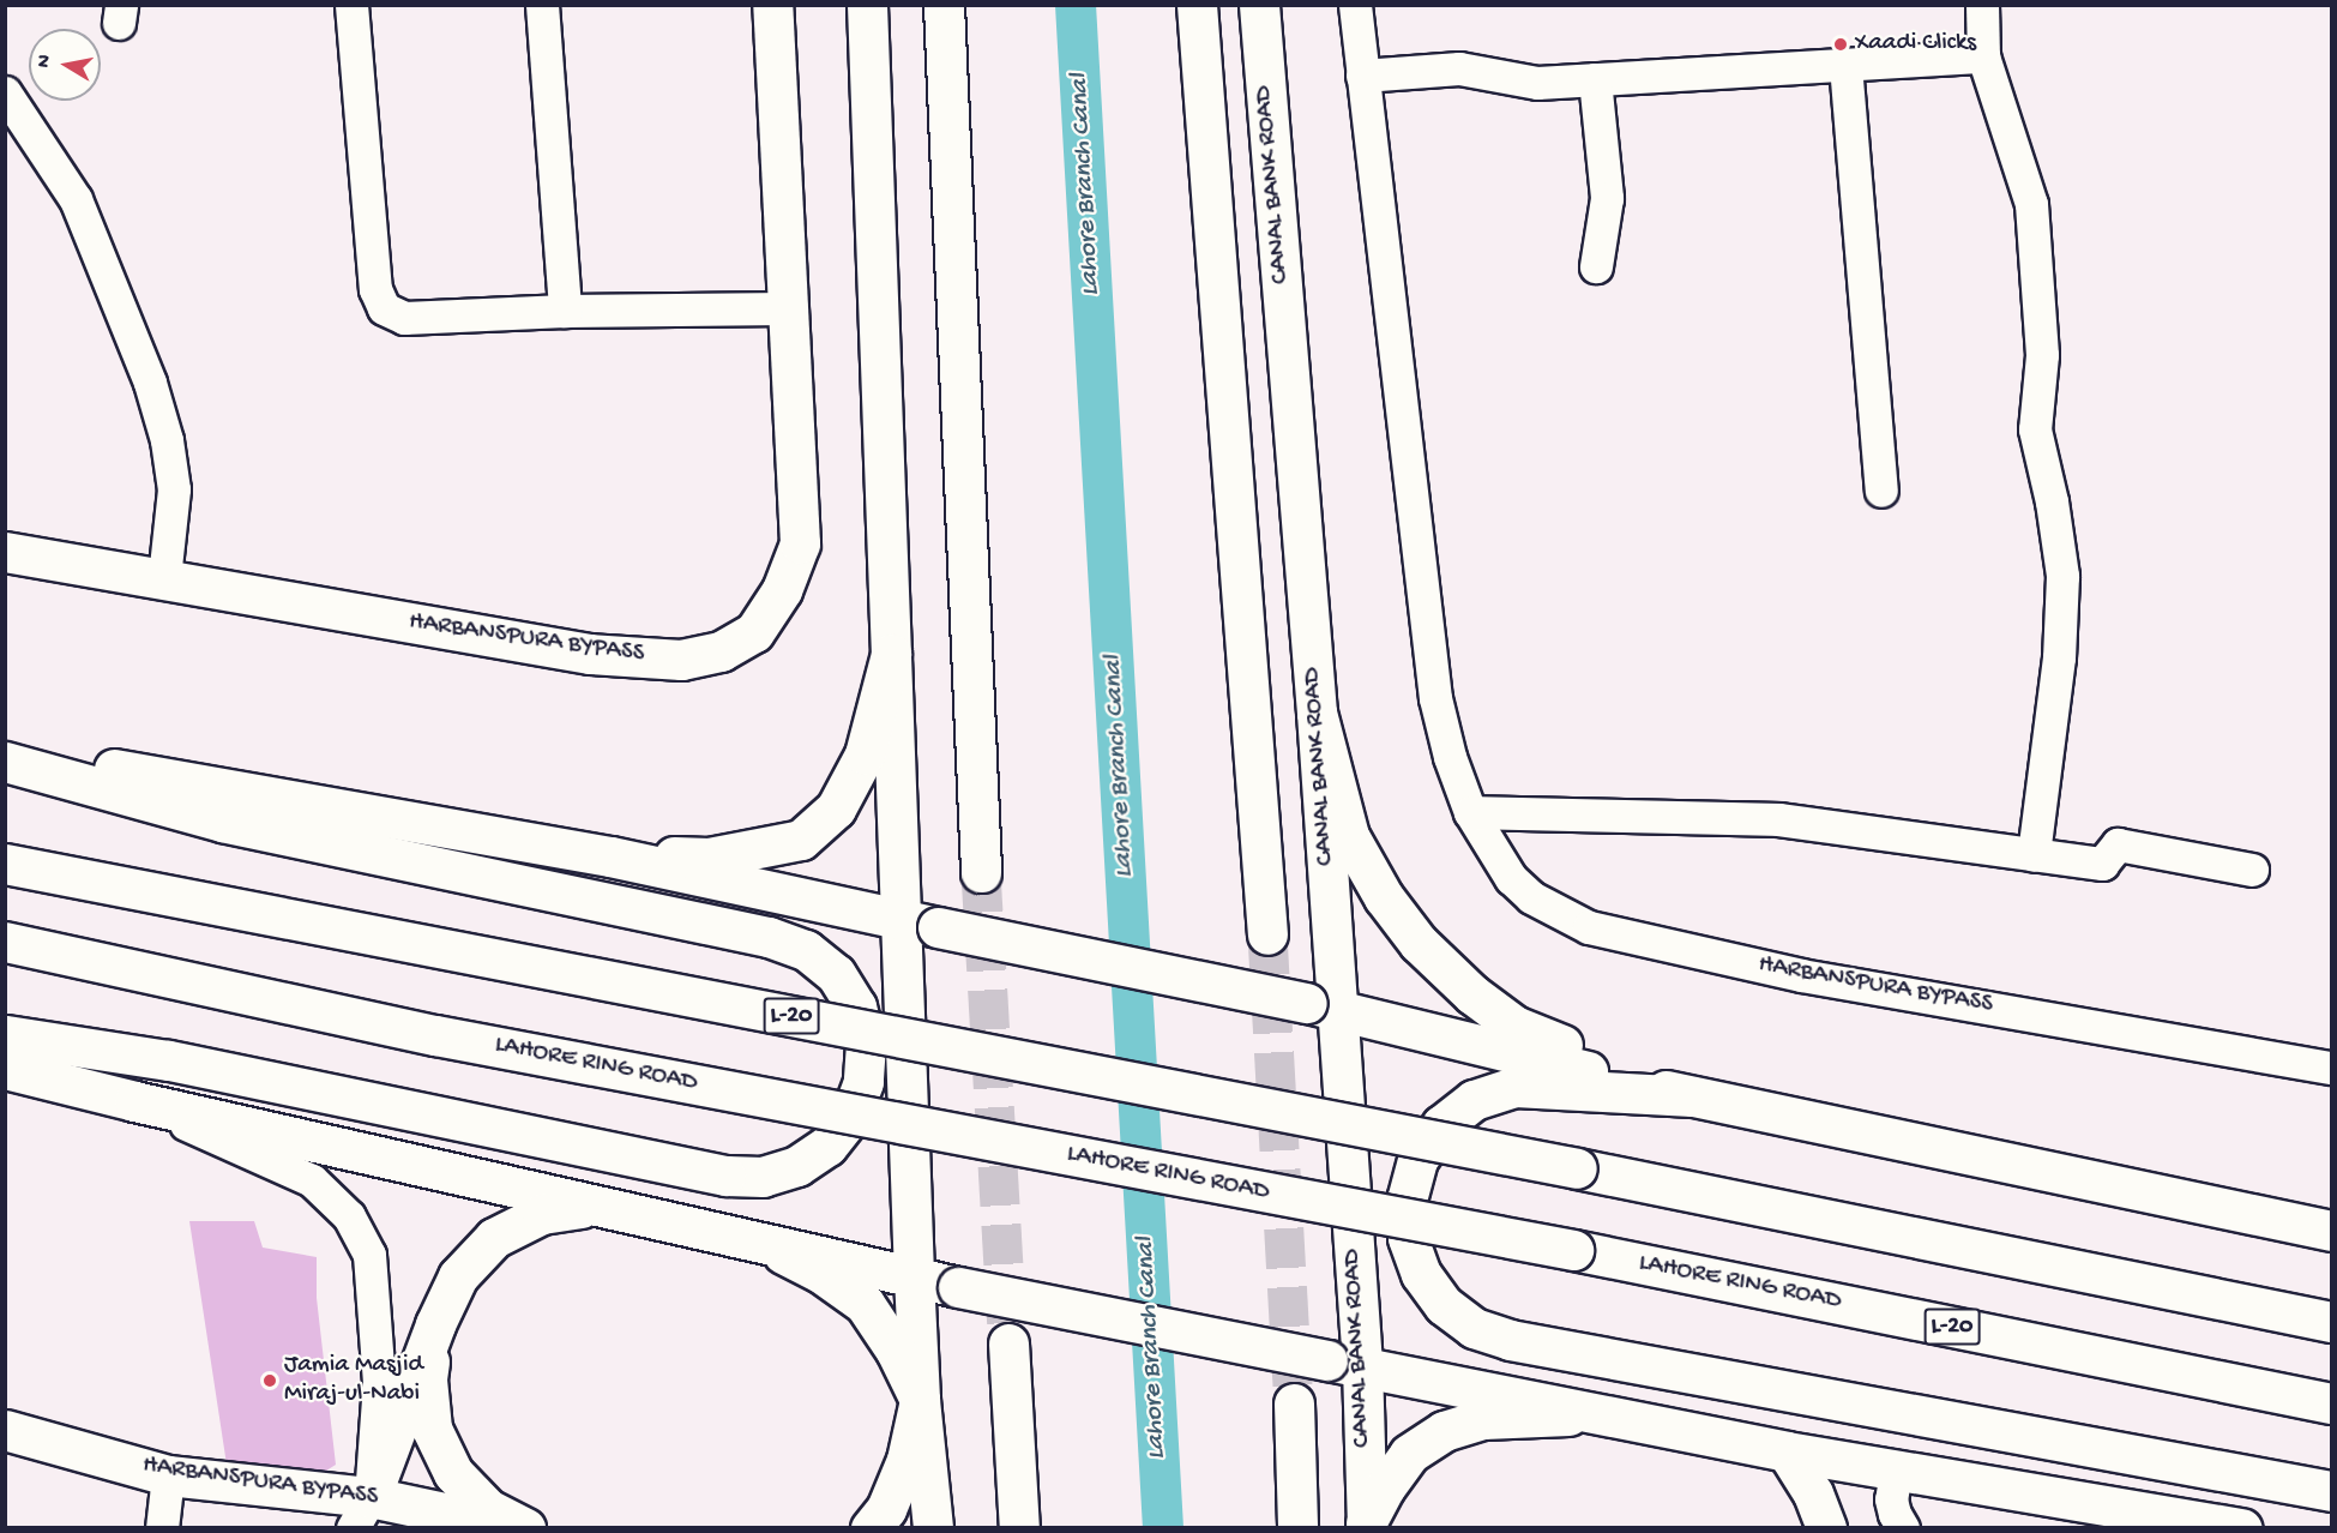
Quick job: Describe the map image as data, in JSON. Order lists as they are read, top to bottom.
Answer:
{
  "streets": {
    "main road": [
      "CANAL BANK ROAD",
      "HARBANSPURA BYPASS",
      "L-20",
      "LAHORE RING ROAD"
    ]
  },
  "water": ["Lahore Branch Canal"],
  "places": ["Xaadi Clicks", "Jamia Masjid Miraj-ul-Nabi"],
  "north": "left"
}
